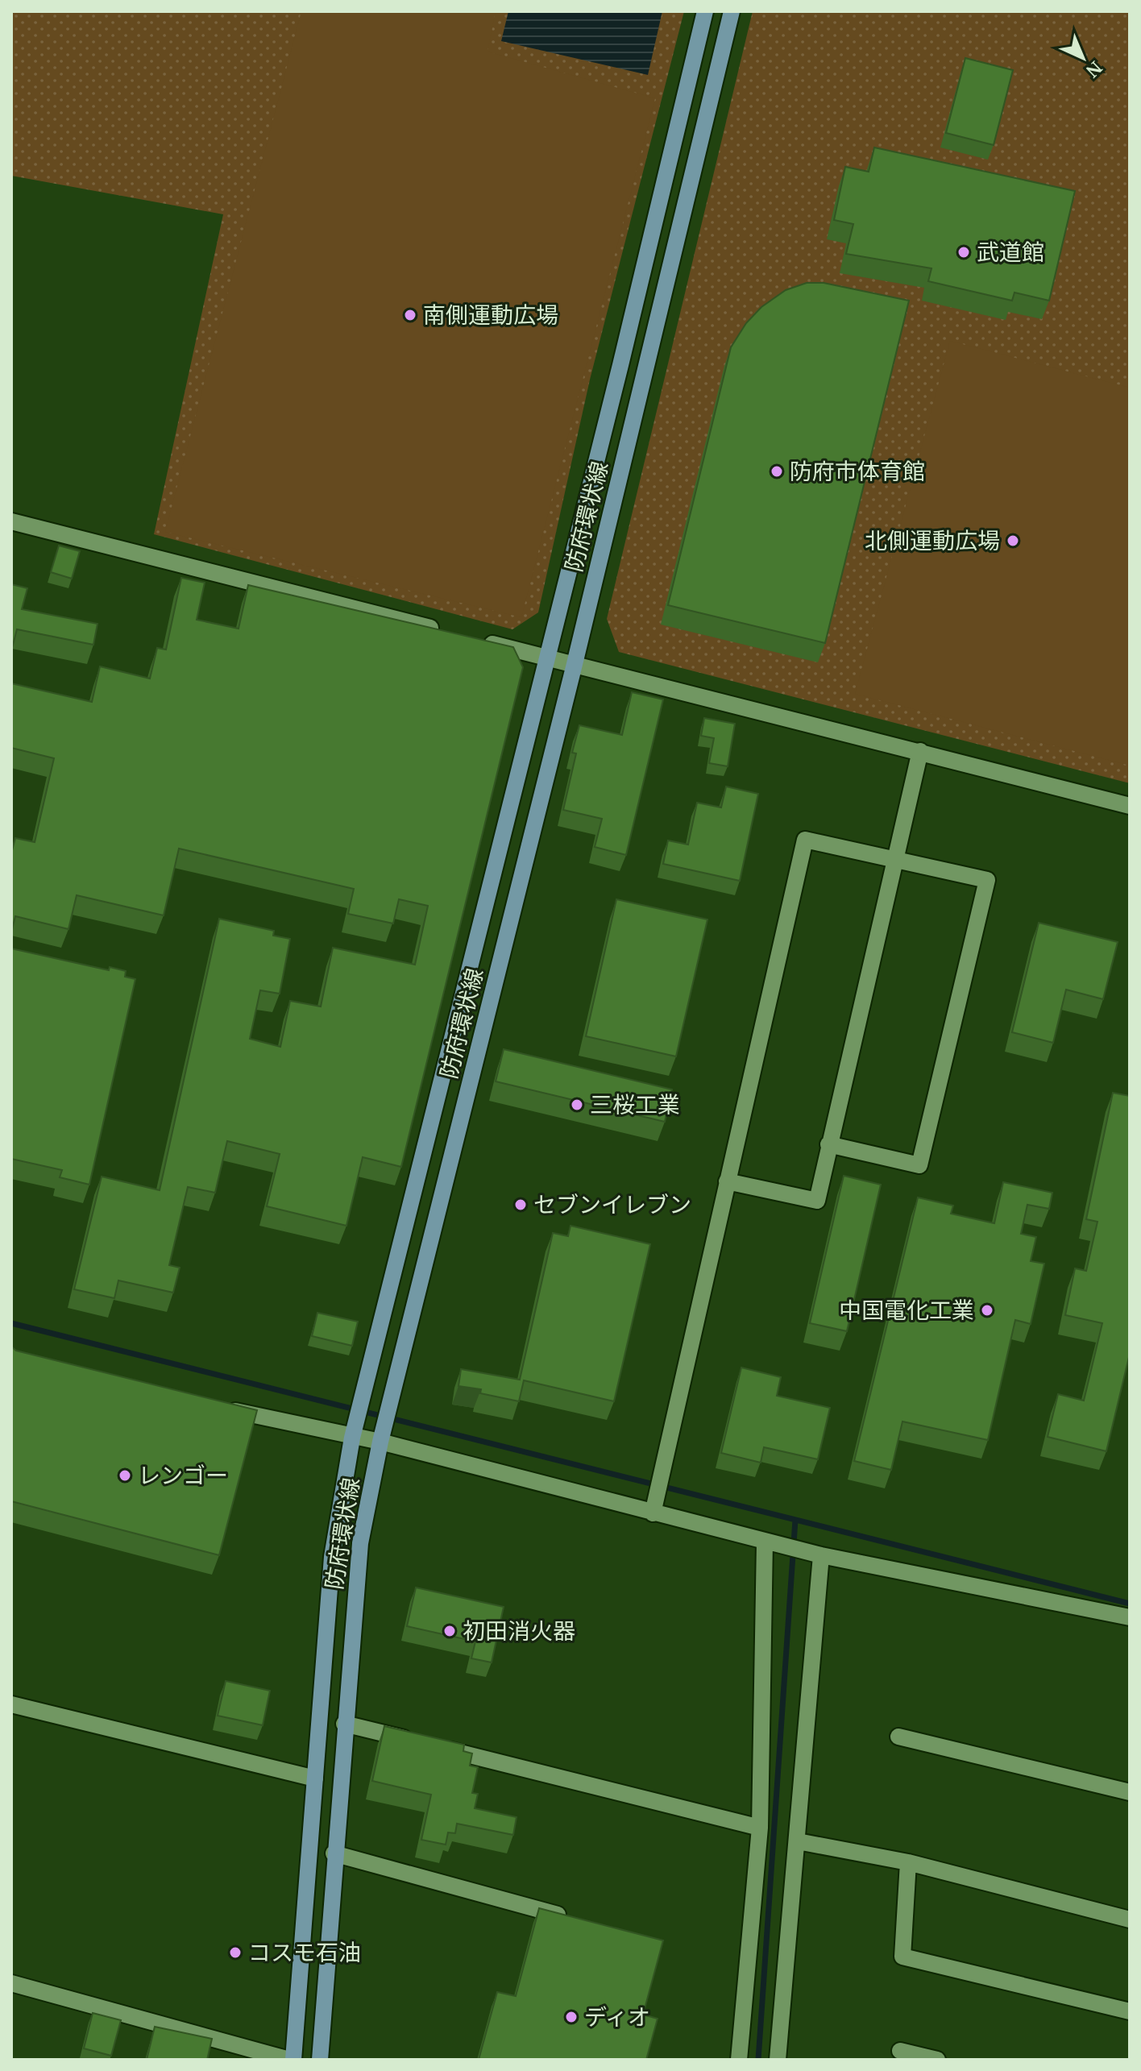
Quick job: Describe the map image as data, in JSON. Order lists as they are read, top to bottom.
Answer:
{
  "streets": {
    "main road": ["防府環状線"]
  },
  "places": [
    "武道館",
    "南側運動広場",
    "防府市体育館",
    "北側運動広場",
    "三桜工業",
    "セブンイレブン",
    "中国電化工業",
    "レンゴー",
    "初田消火器",
    "コスモ石油",
    "ディオ"
  ],
  "north": "bottom right"
}
